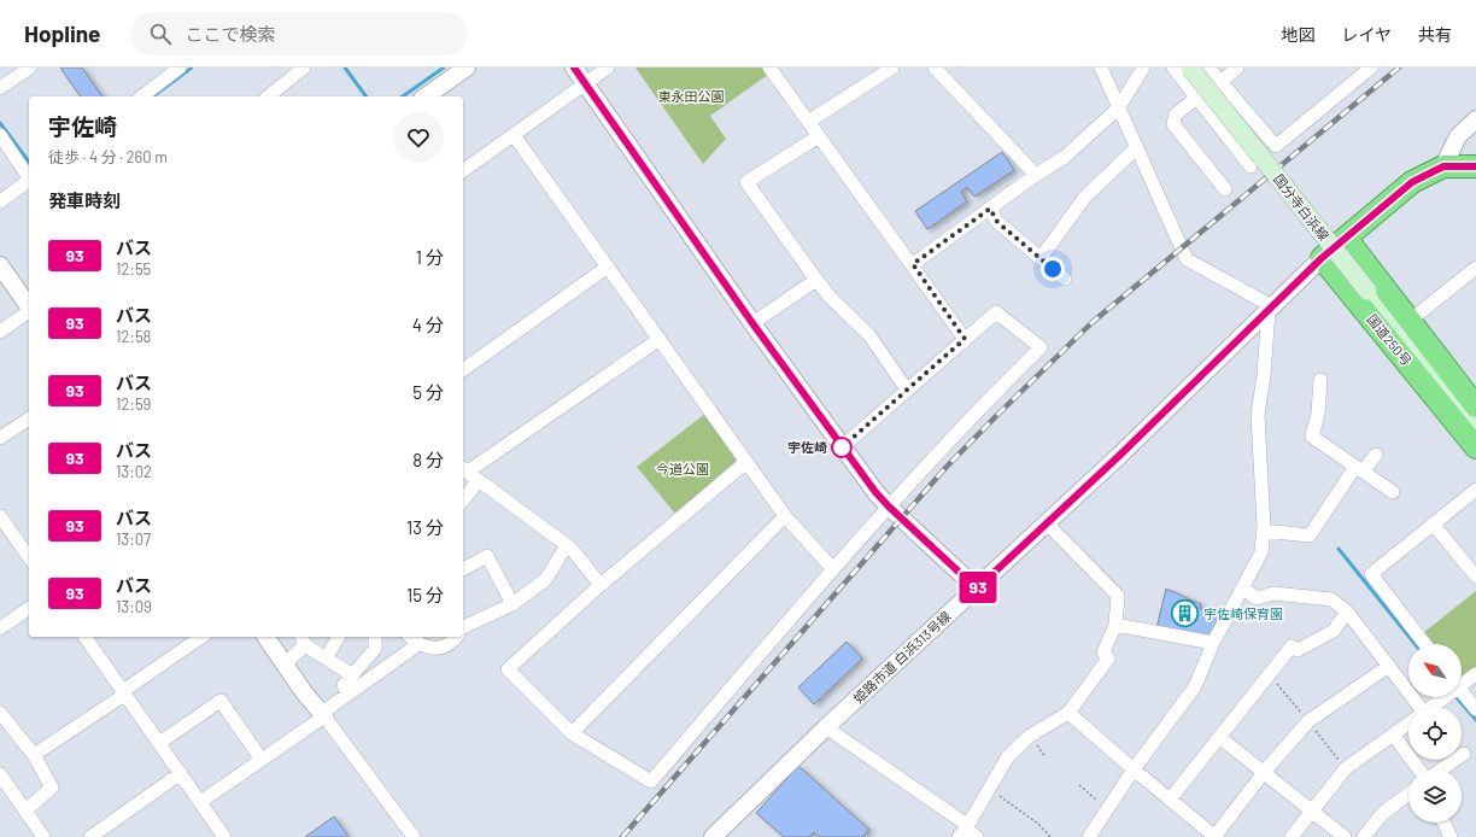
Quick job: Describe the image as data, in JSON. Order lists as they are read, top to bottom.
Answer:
{
  "streets": {
    "highway": ["国道250号"],
    "main road": ["国分寺白浜線"],
    "street": ["姫路市道 白浜313号線"]
  },
  "crossings": [
    ["国分寺白浜線", "国道250号"],
    ["国道250号", "姫路市道 白浜313号線"]
  ],
  "parks": ["東永田公園", "今道公園"],
  "places": {
    "other": ["宇佐崎"],
    "building": ["宇佐崎保育園"]
  },
  "lines": ["bus line 93"],
  "north": "top left",
  "page": {
    "header": "Hopline",
    "search": "ここで検索",
    "nav": ["地図", "レイヤ", "共有"],
    "on_map": "93",
    "heading": [
      ["宇佐崎", "徒歩 · 4 分 · 260 m"],
      "発車時刻"
    ],
    "list": [
      {
        "mark": "93",
        "name": "バス",
        "note": "12:55",
        "value": "1 分"
      },
      {
        "mark": "93",
        "name": "バス",
        "note": "12:58",
        "value": "4 分"
      },
      {
        "mark": "93",
        "name": "バス",
        "note": "12:59",
        "value": "5 分"
      },
      {
        "mark": "93",
        "name": "バス",
        "note": "13:02",
        "value": "8 分"
      },
      {
        "mark": "93",
        "name": "バス",
        "note": "13:07",
        "value": "13 分"
      },
      {
        "mark": "93",
        "name": "バス",
        "note": "13:09",
        "value": "15 分"
      }
    ]
  }
}
